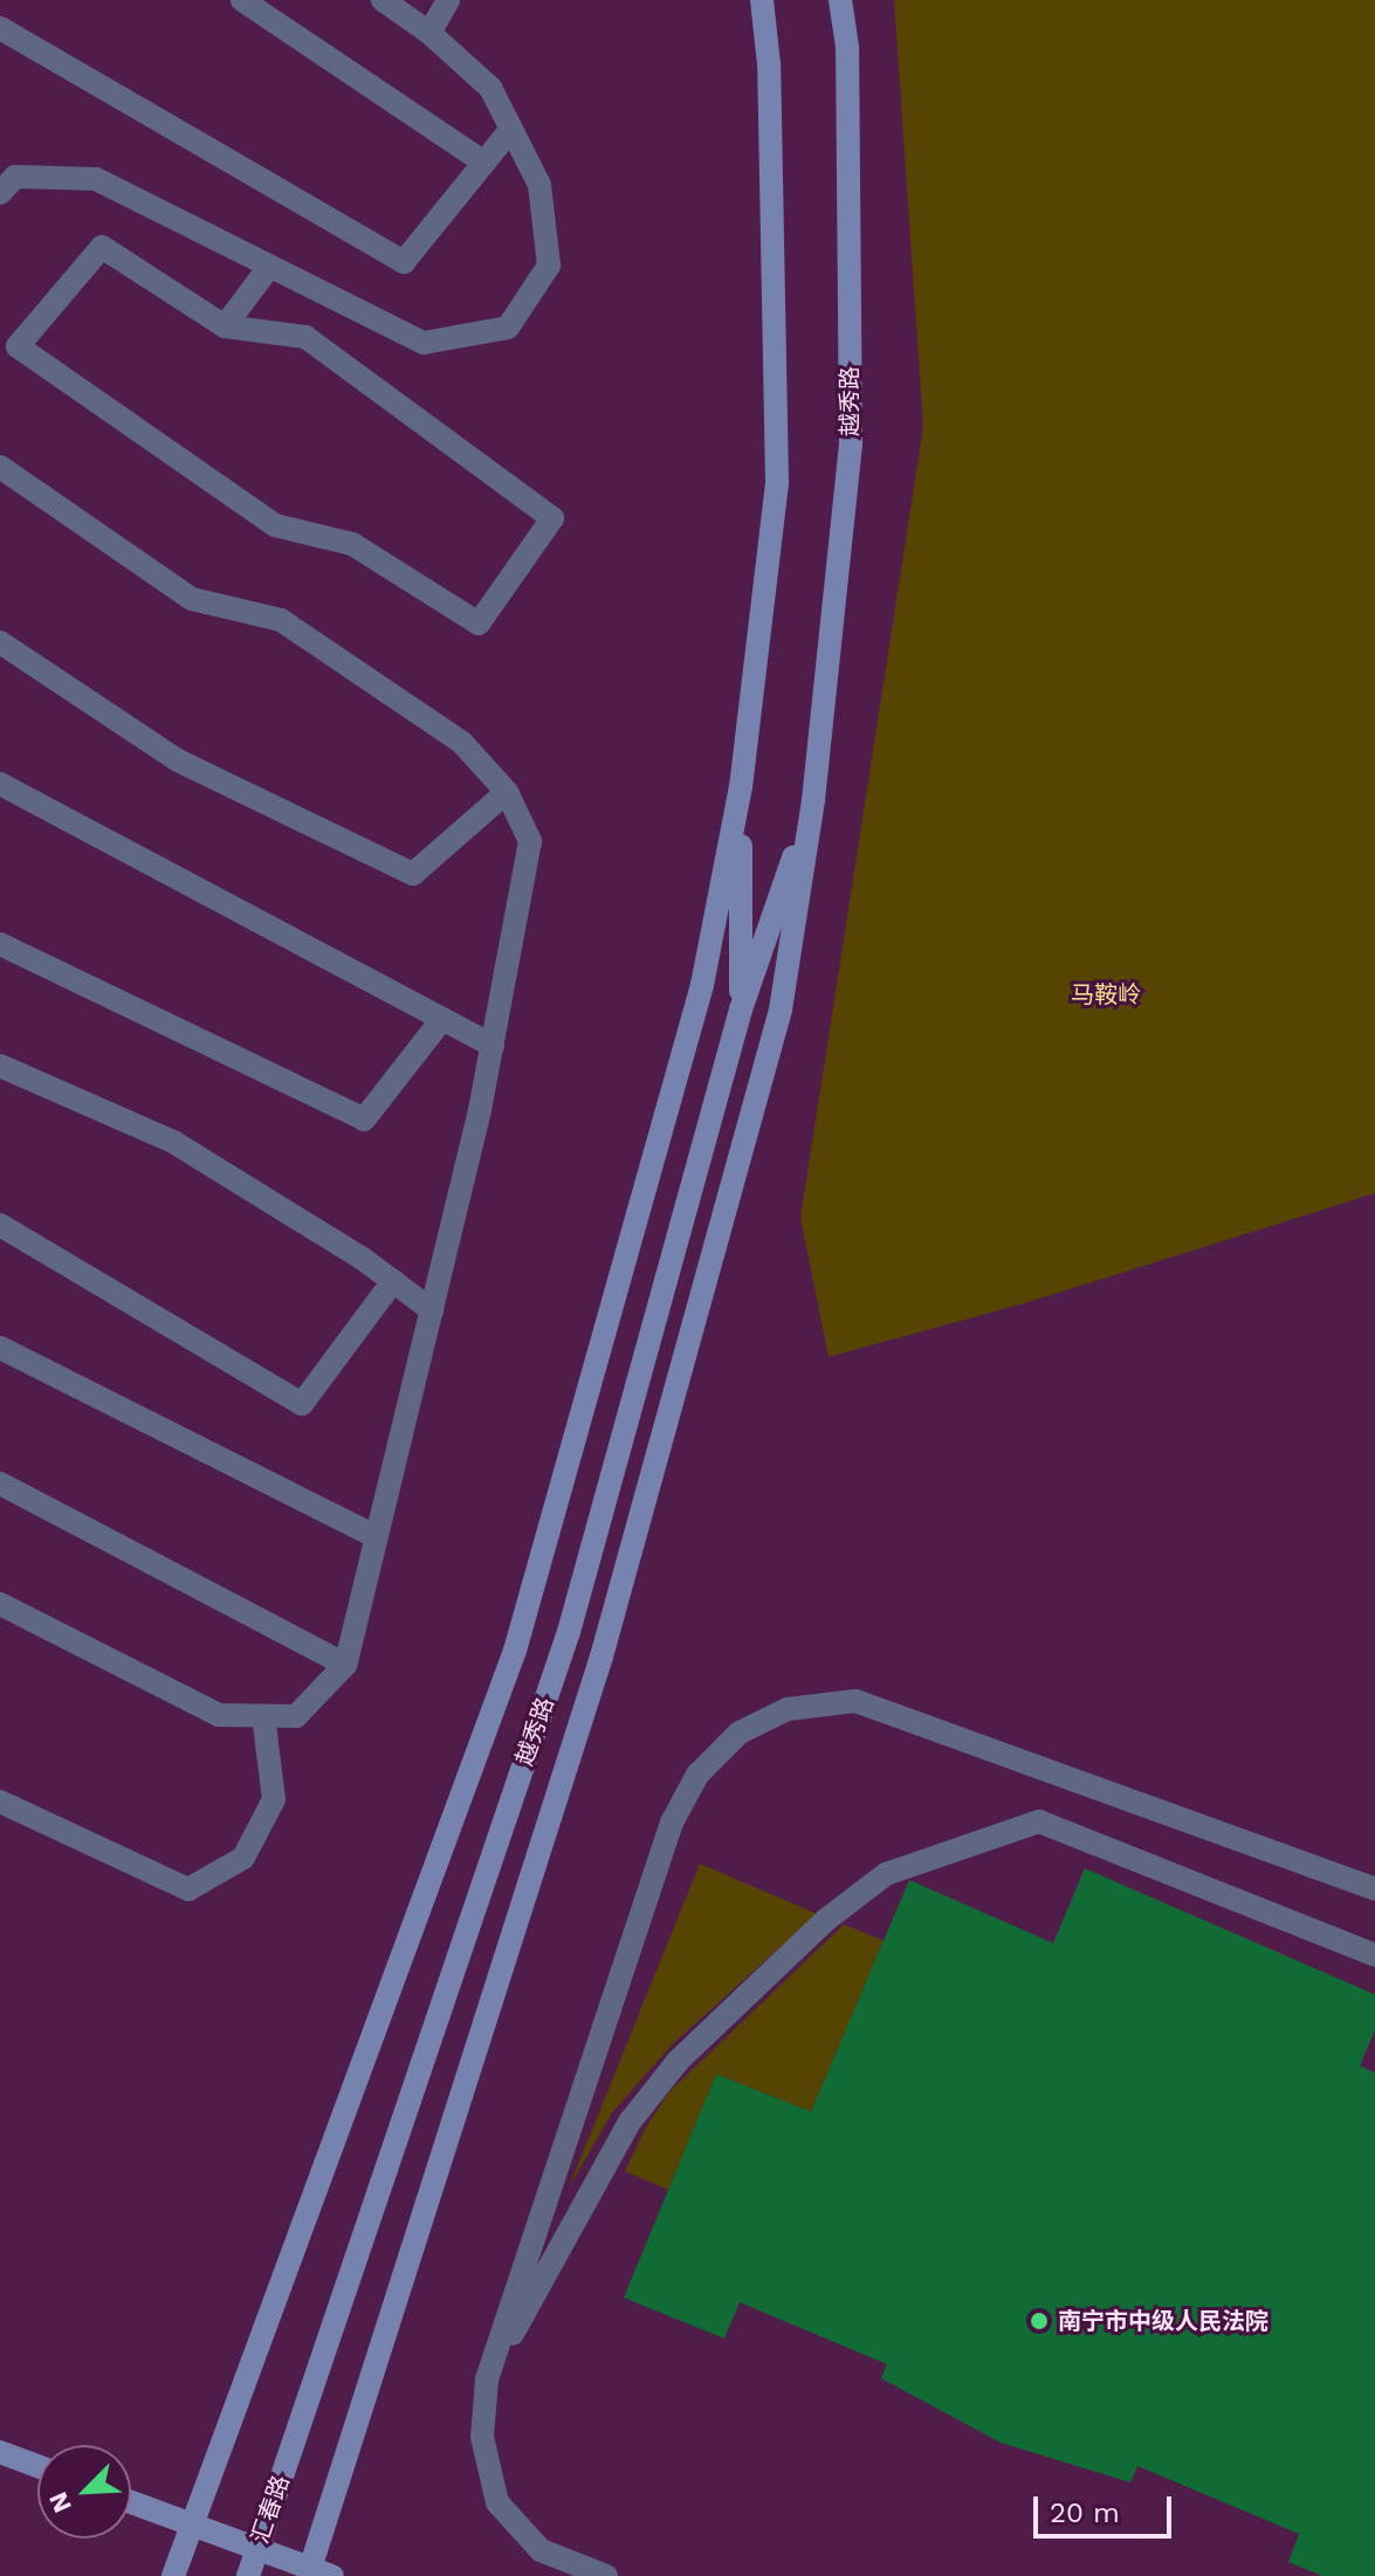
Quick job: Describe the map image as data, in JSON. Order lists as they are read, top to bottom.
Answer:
{
  "streets": {
    "main road": ["越秀路", "汇春路"]
  },
  "crossings": [
    ["越秀路", "汇春路"]
  ],
  "parks": ["马鞍岭"],
  "places": ["南宁市中级人民法院"],
  "scale_bar": "20 m",
  "north": "bottom left"
}
